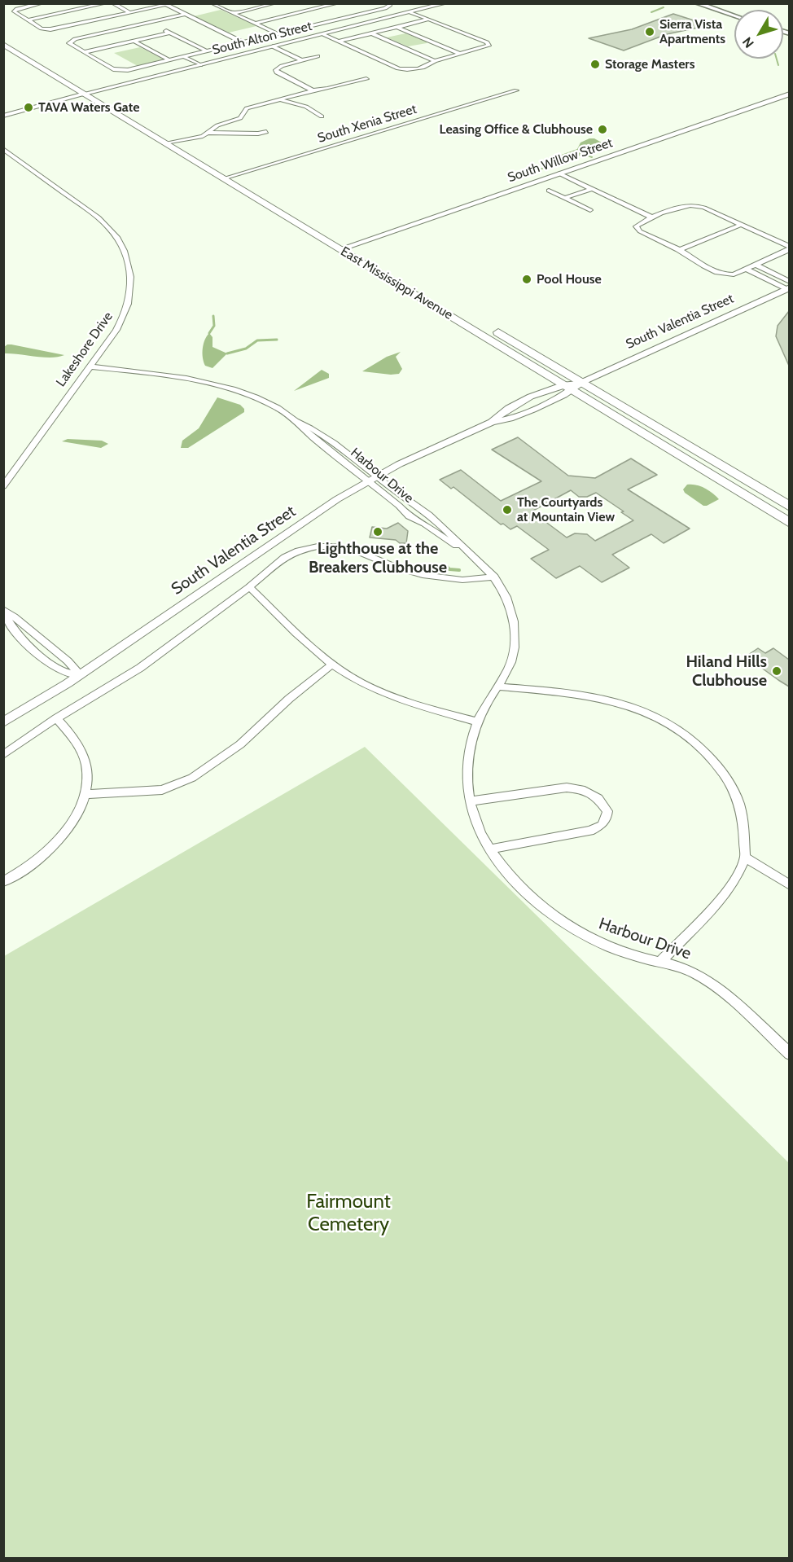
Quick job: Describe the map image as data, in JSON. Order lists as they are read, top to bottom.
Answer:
{
  "streets": {
    "main road": ["East Mississippi Avenue"],
    "street": [
      "South Alton Street",
      "South Xenia Street",
      "South Willow Street",
      "South Valentia Street",
      "Lakeshore Drive",
      "Harbour Drive"
    ]
  },
  "crossings": [
    ["South Alton Street", "East Mississippi Avenue"],
    ["South Xenia Street", "East Mississippi Avenue"],
    ["South Willow Street", "East Mississippi Avenue"],
    ["East Mississippi Avenue", "South Valentia Street"],
    ["South Valentia Street", "Harbour Drive"],
    ["Lakeshore Drive", "Harbour Drive"]
  ],
  "parks": ["Fairmount Cemetery"],
  "places": [
    "Sierra Vista Apartments",
    "Storage Masters",
    "TAVA Waters Gate",
    "Leasing Office & Clubhouse",
    "Pool House",
    "The Courtyards at Mountain View",
    "Lighthouse at the Breakers Clubhouse",
    "Hiland Hills Clubhouse"
  ],
  "north": "bottom left"
}
